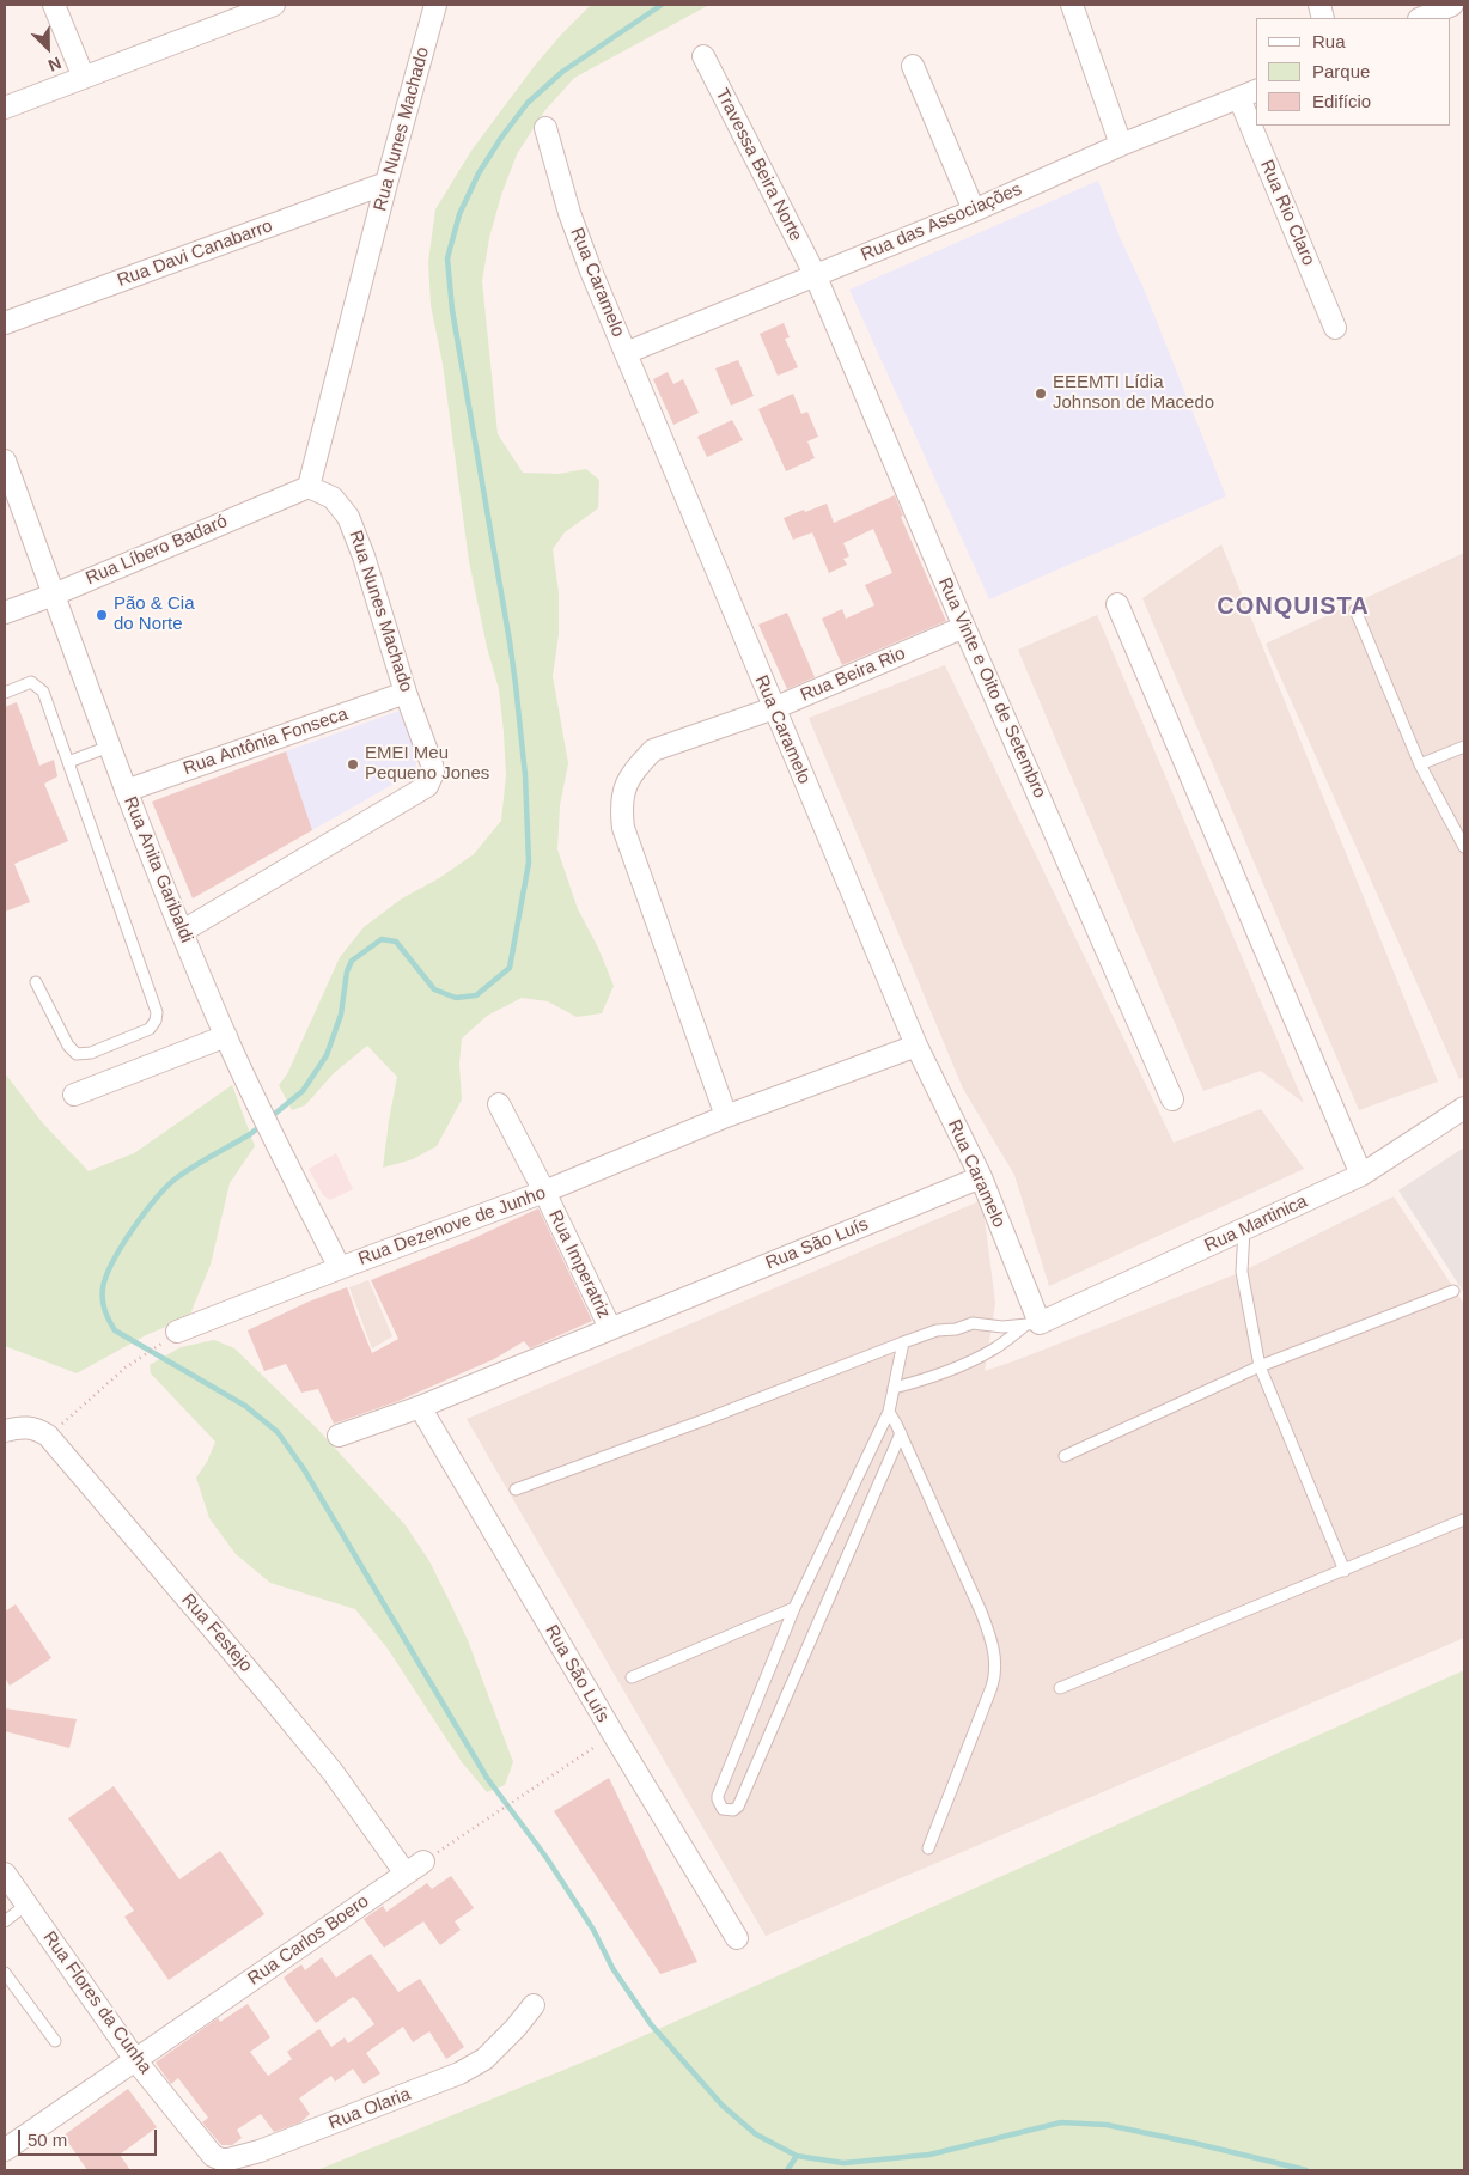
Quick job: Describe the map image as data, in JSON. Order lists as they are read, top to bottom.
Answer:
{
  "streets": {
    "street": [
      "Rua Nunes Machado",
      "Travessa Beira Norte",
      "Rua Rio Claro",
      "Rua das Associações",
      "Rua Davi Canabarro",
      "Rua Caramelo",
      "Rua Líbero Badaró",
      "Rua Beira Rio",
      "Rua Vinte e Oito de Setembro",
      "Rua Antônia Fonseca",
      "Rua Anita Garibaldi",
      "Rua Martinica",
      "Rua Dezenove de Junho",
      "Rua São Luís",
      "Rua Imperatriz",
      "Rua Festejo",
      "Rua Carlos Boero",
      "Rua Flores da Cunha",
      "Rua Olaria"
    ]
  },
  "crossings": [
    ["Rua Nunes Machado", "Rua Davi Canabarro"],
    ["Rua Nunes Machado", "Rua Líbero Badaró"],
    ["Rua Nunes Machado", "Rua Antônia Fonseca"],
    ["Rua Nunes Machado", "Rua Anita Garibaldi"],
    ["Travessa Beira Norte", "Rua das Associações"],
    ["Travessa Beira Norte", "Rua Vinte e Oito de Setembro"],
    ["Rua Rio Claro", "Rua das Associações"],
    ["Rua das Associações", "Rua Caramelo"],
    ["Rua das Associações", "Rua Vinte e Oito de Setembro"],
    ["Rua Caramelo", "Rua Beira Rio"],
    ["Rua Caramelo", "Rua Martinica"],
    ["Rua Caramelo", "Rua Dezenove de Junho"],
    ["Rua Caramelo", "Rua São Luís"],
    ["Rua Líbero Badaró", "Rua Anita Garibaldi"],
    ["Rua Beira Rio", "Rua Vinte e Oito de Setembro"],
    ["Rua Beira Rio", "Rua Dezenove de Junho"],
    ["Rua Antônia Fonseca", "Rua Anita Garibaldi"],
    ["Rua Anita Garibaldi", "Rua Dezenove de Junho"],
    ["Rua Dezenove de Junho", "Rua Imperatriz"],
    ["Rua São Luís", "Rua Imperatriz"],
    ["Rua Festejo", "Rua Carlos Boero"],
    ["Rua Carlos Boero", "Rua Flores da Cunha"],
    ["Rua Flores da Cunha", "Rua Olaria"]
  ],
  "districts": ["CONQUISTA"],
  "places": ["EEEMTI Lídia Johnson de Macedo", "Pão & Cia do Norte", "EMEI Meu Pequeno Jones"],
  "legend": ["Rua", "Parque", "Edifício"],
  "scale_bar": "50 m",
  "north": "bottom right"
}
